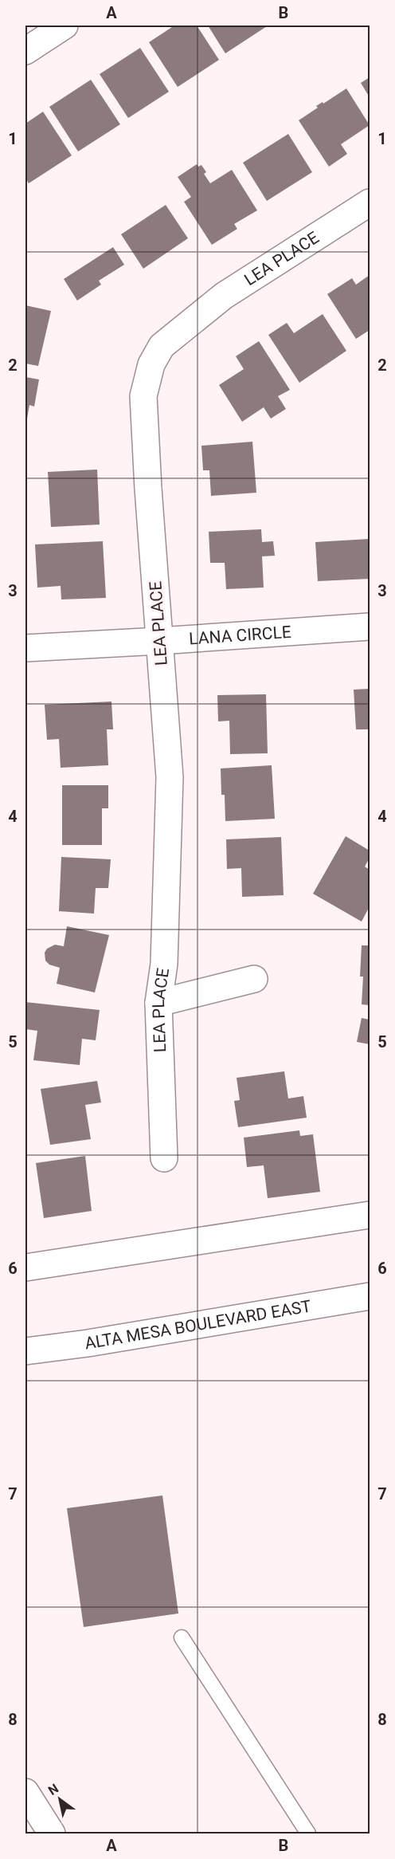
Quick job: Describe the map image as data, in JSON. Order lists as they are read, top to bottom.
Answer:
{
  "streets": {
    "street": ["LEA PLACE", "LANA CIRCLE", "ALTA MESA BOULEVARD EAST"]
  },
  "crossings": [
    ["LEA PLACE", "LANA CIRCLE"]
  ],
  "north": "top left",
  "grid": {
    "columns": ["A", "B"],
    "rows": [
      "1",
      "2",
      "3",
      "4",
      "5",
      "6",
      "7",
      "8"
    ]
  }
}
